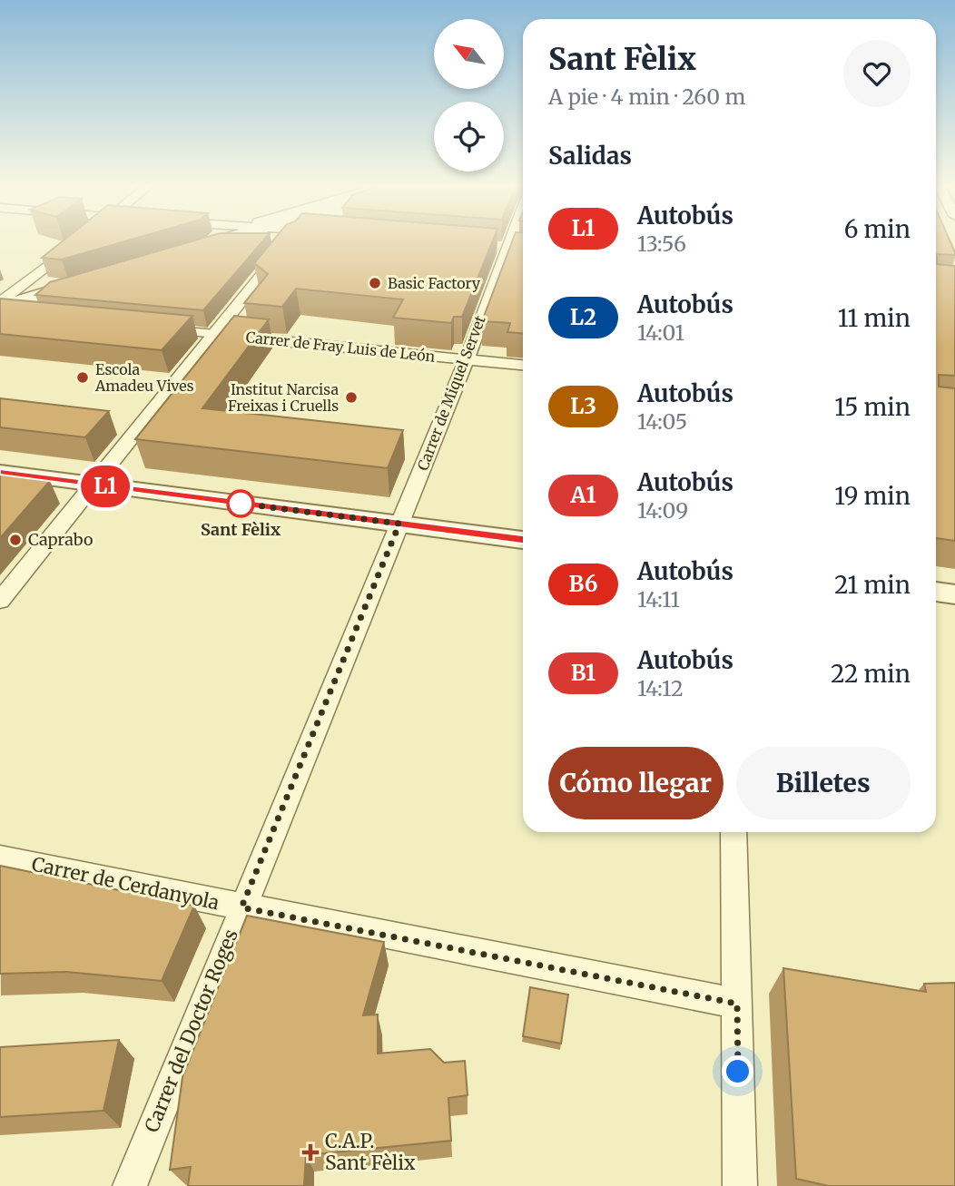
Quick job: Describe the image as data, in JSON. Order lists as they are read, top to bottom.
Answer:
{
  "streets": {
    "street": [
      "Carrer de Fray Luis de León",
      "Carrer de Miquel Servet",
      "Carrer de Cerdanyola",
      "Carrer del Doctor Roges"
    ]
  },
  "crossings": [
    ["Carrer de Fray Luis de León", "Carrer de Miquel Servet"],
    ["Carrer de Miquel Servet", "Carrer del Doctor Roges"],
    ["Carrer de Cerdanyola", "Carrer del Doctor Roges"]
  ],
  "places": {
    "other": [
      "Basic Factory",
      "Escola Amadeu Vives",
      "Institut Narcisa Freixas i Cruells",
      "Sant Fèlix",
      "Caprabo"
    ],
    "health": ["C.A.P. Sant Fèlix"]
  },
  "lines": ["bus line L1"],
  "north": "top left",
  "page": {
    "on_map": "L1",
    "heading": [
      ["Sant Fèlix", "A pie · 4 min · 260 m"],
      "Salidas"
    ],
    "list": [
      {
        "mark": "L1",
        "name": "Autobús",
        "note": "13:56",
        "value": "6 min"
      },
      {
        "mark": "L2",
        "name": "Autobús",
        "note": "14:01",
        "value": "11 min"
      },
      {
        "mark": "L3",
        "name": "Autobús",
        "note": "14:05",
        "value": "15 min"
      },
      {
        "mark": "A1",
        "name": "Autobús",
        "note": "14:09",
        "value": "19 min"
      },
      {
        "mark": "B6",
        "name": "Autobús",
        "note": "14:11",
        "value": "21 min"
      },
      {
        "mark": "B1",
        "name": "Autobús",
        "note": "14:12",
        "value": "22 min"
      }
    ],
    "buttons": ["Cómo llegar", "Billetes"]
  }
}
